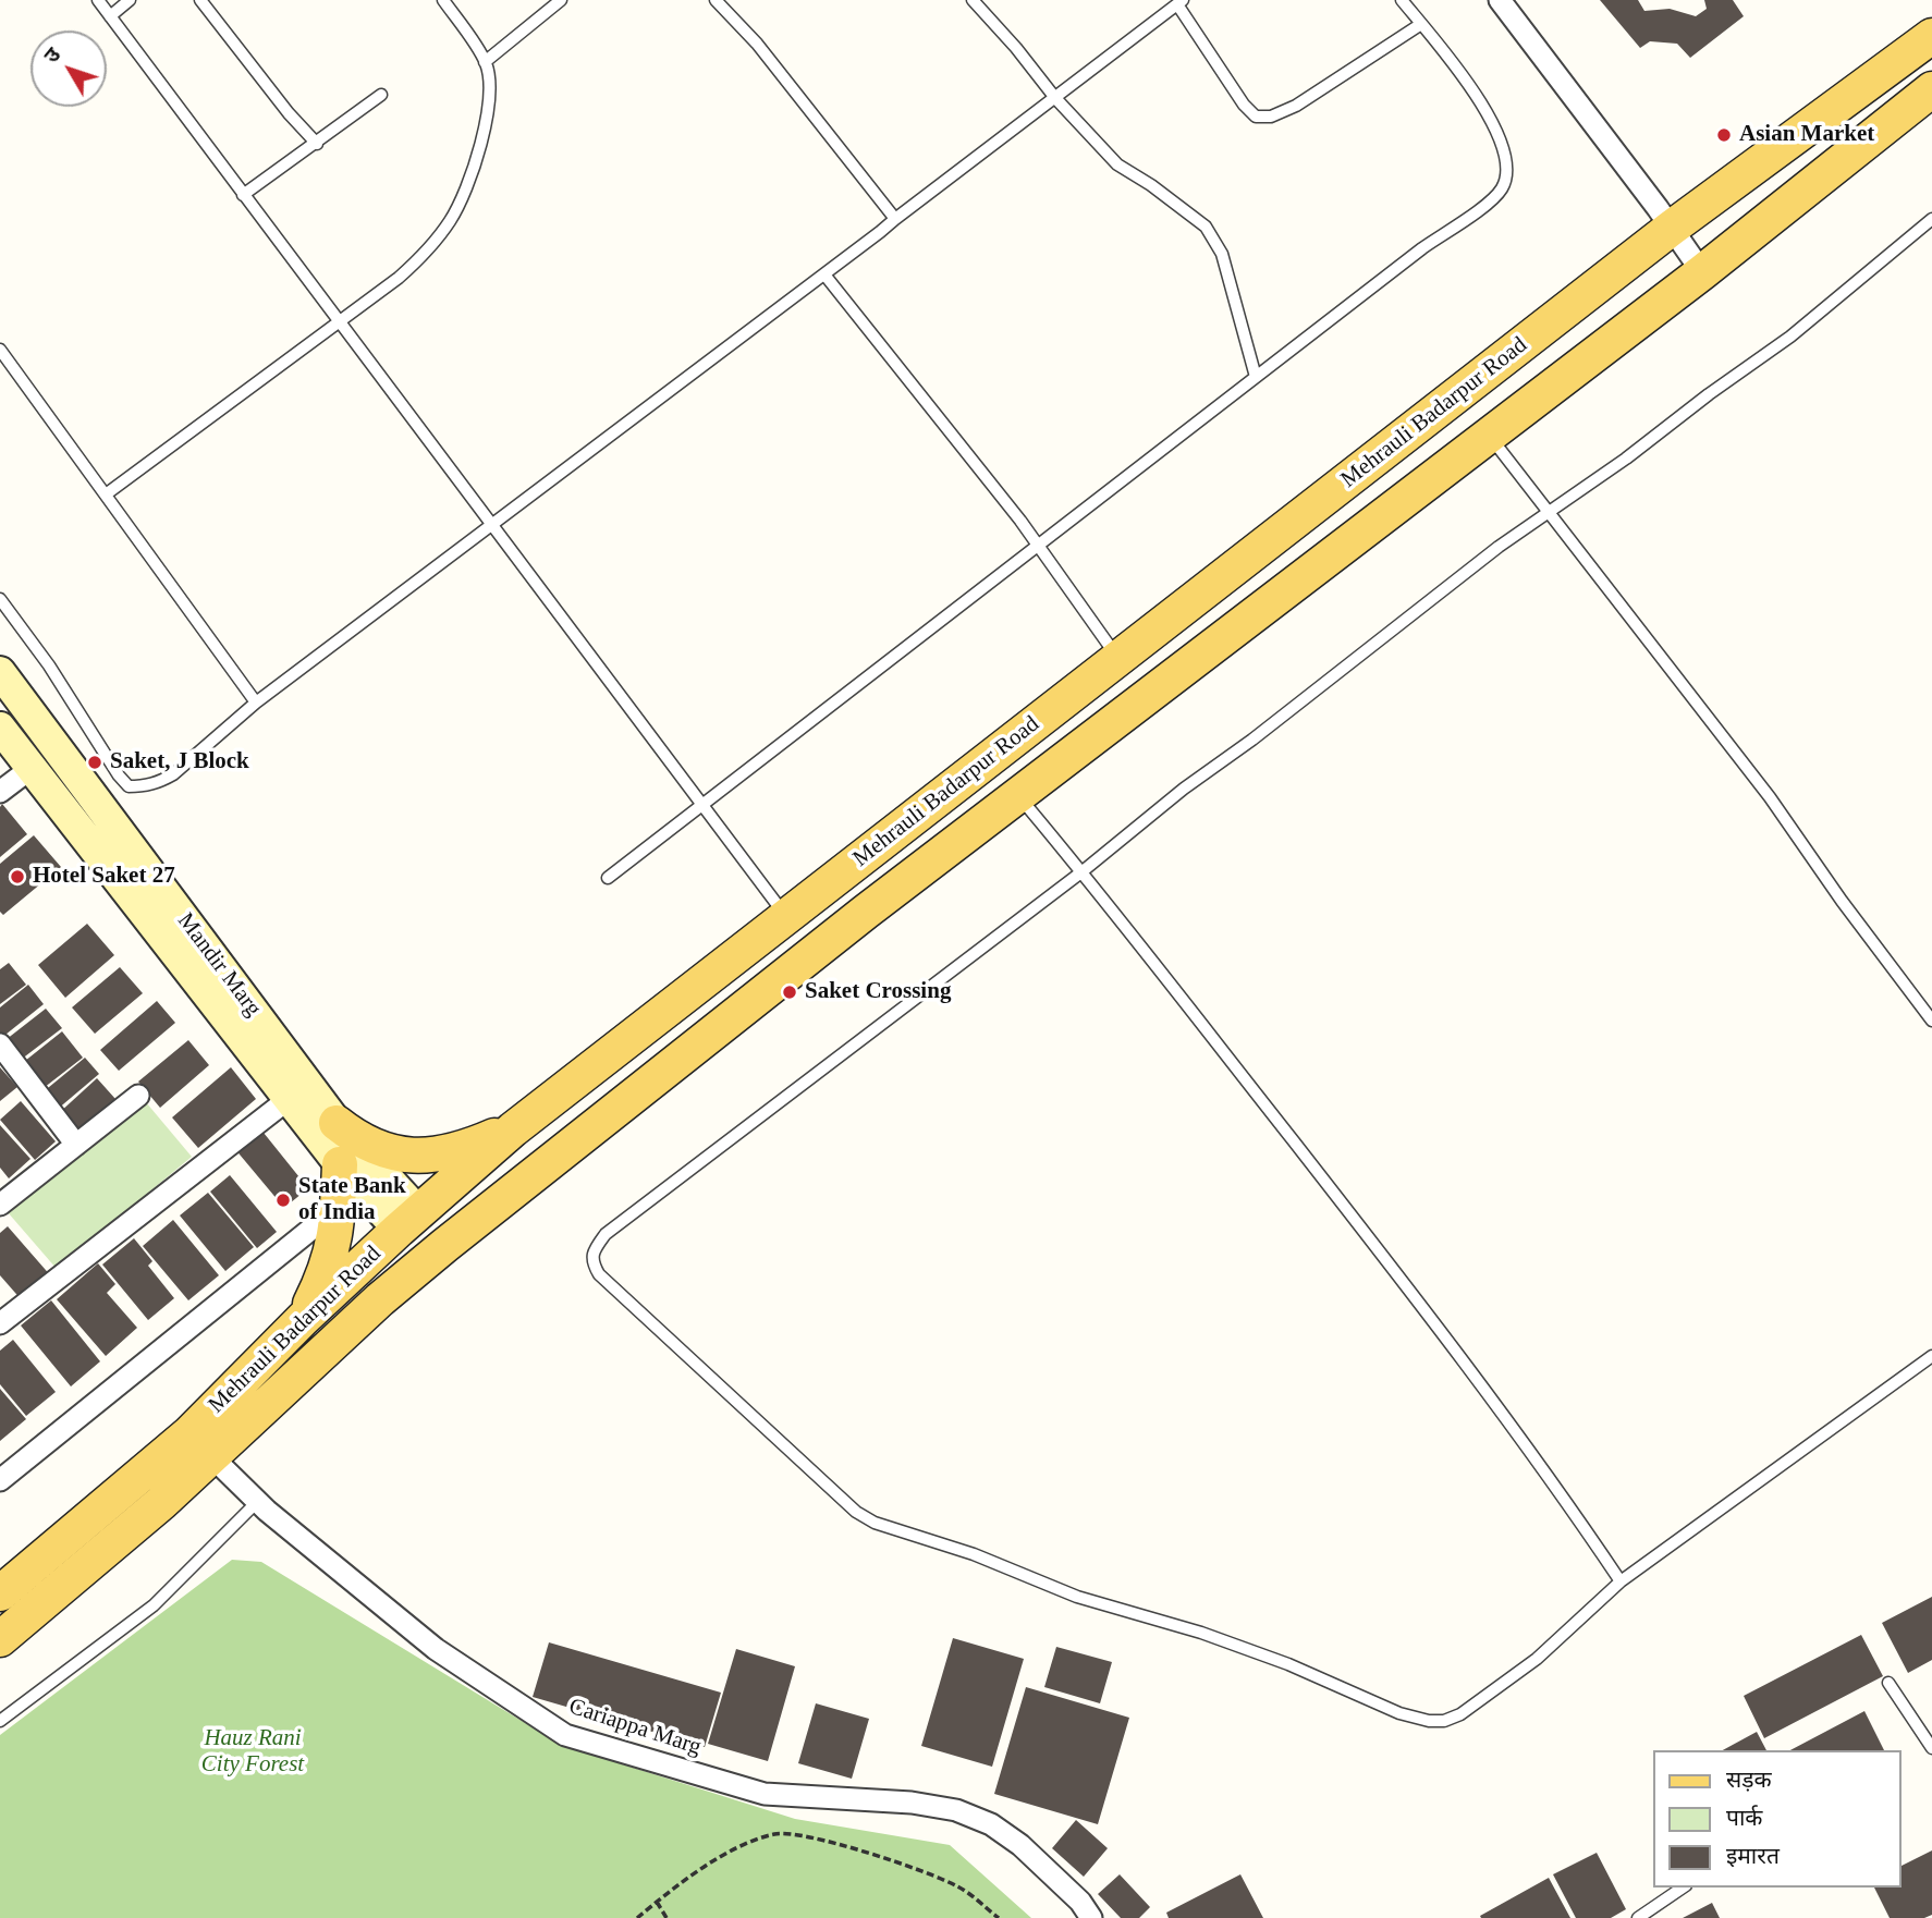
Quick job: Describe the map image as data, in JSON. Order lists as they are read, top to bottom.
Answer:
{
  "streets": {
    "main road": ["Mehrauli Badarpur Road", "Mandir Marg"],
    "street": ["Cariappa Marg"]
  },
  "crossings": [
    ["Mehrauli Badarpur Road", "Mandir Marg"],
    ["Mehrauli Badarpur Road", "Cariappa Marg"]
  ],
  "parks": ["Hauz Rani City Forest"],
  "places": [
    "Asian Market",
    "Saket, J Block",
    "Hotel Saket 27",
    "Saket Crossing",
    "State Bank of India"
  ],
  "legend": ["सड़क", "पार्क", "इमारत"],
  "north": "top left"
}
